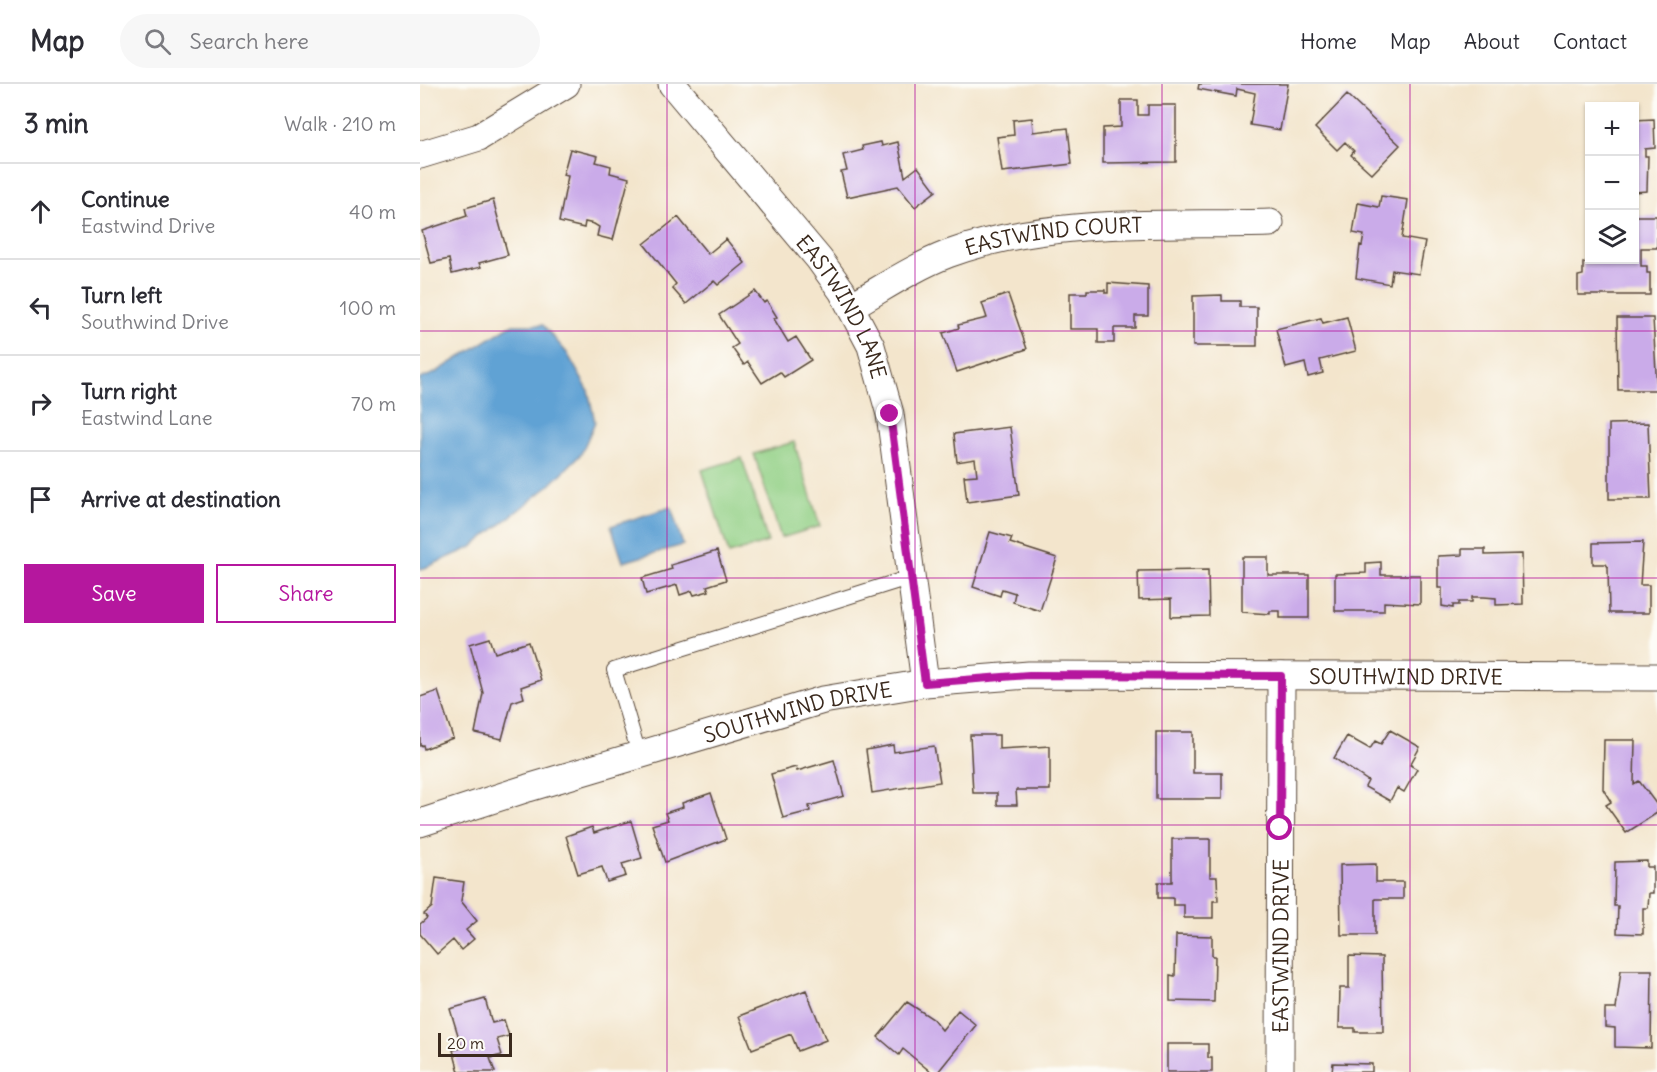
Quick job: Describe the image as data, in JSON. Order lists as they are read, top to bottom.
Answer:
{
  "streets": {
    "street": [
      "EASTWIND COURT",
      "EASTWIND LANE",
      "SOUTHWIND DRIVE",
      "EASTWIND DRIVE"
    ]
  },
  "crossings": [
    ["EASTWIND COURT", "EASTWIND LANE"],
    ["EASTWIND LANE", "SOUTHWIND DRIVE"],
    ["SOUTHWIND DRIVE", "EASTWIND DRIVE"]
  ],
  "scale_bar": "20 m",
  "page": {
    "header": "Map",
    "search": "Search here",
    "nav": [
      "Home",
      "Map",
      "About",
      "Contact"
    ],
    "heading": ["3 min", "Walk · 210 m"],
    "map_buttons": ["+", "−"],
    "list": [
      ["Continue", "Eastwind Drive", "40 m"],
      ["Turn left", "Southwind Drive", "100 m"],
      ["Turn right", "Eastwind Lane", "70 m"],
      "Arrive at destination"
    ],
    "buttons": ["Save", "Share"],
    "scale": "20 m"
  }
}
